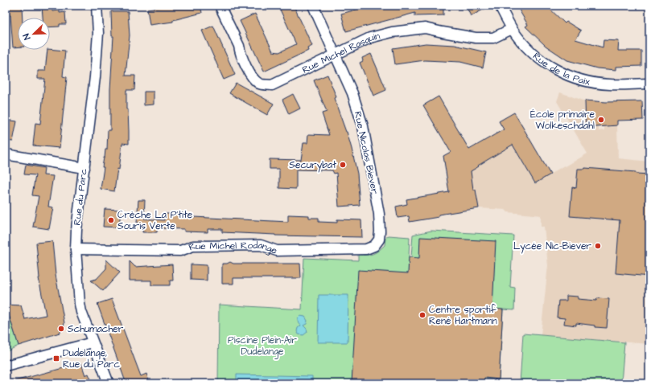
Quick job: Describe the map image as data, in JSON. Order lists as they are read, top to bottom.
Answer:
{
  "streets": {
    "street": [
      "Rue Michel Rasquin",
      "Rue de la Paix",
      "Rue Nicolas Biever",
      "Rue du Parc",
      "Rue Michel Rodange"
    ]
  },
  "crossings": [
    ["Rue Michel Rasquin", "Rue de la Paix"],
    ["Rue Michel Rasquin", "Rue Nicolas Biever"],
    ["Rue Nicolas Biever", "Rue Michel Rodange"],
    ["Rue du Parc", "Rue Michel Rodange"]
  ],
  "parks": ["Piscine Plein-Air Dudelange"],
  "places": {
    "other": [
      "École primaire Wolkeschdahl",
      "Securybat",
      "Crèche La P'tite Souris Verte",
      "Lycée Nic-Biever",
      "Centre sportif René Hartmann",
      "Schumacher"
    ],
    "transit": ["Dudelange, Rue du Parc"]
  },
  "north": "bottom left"
}
